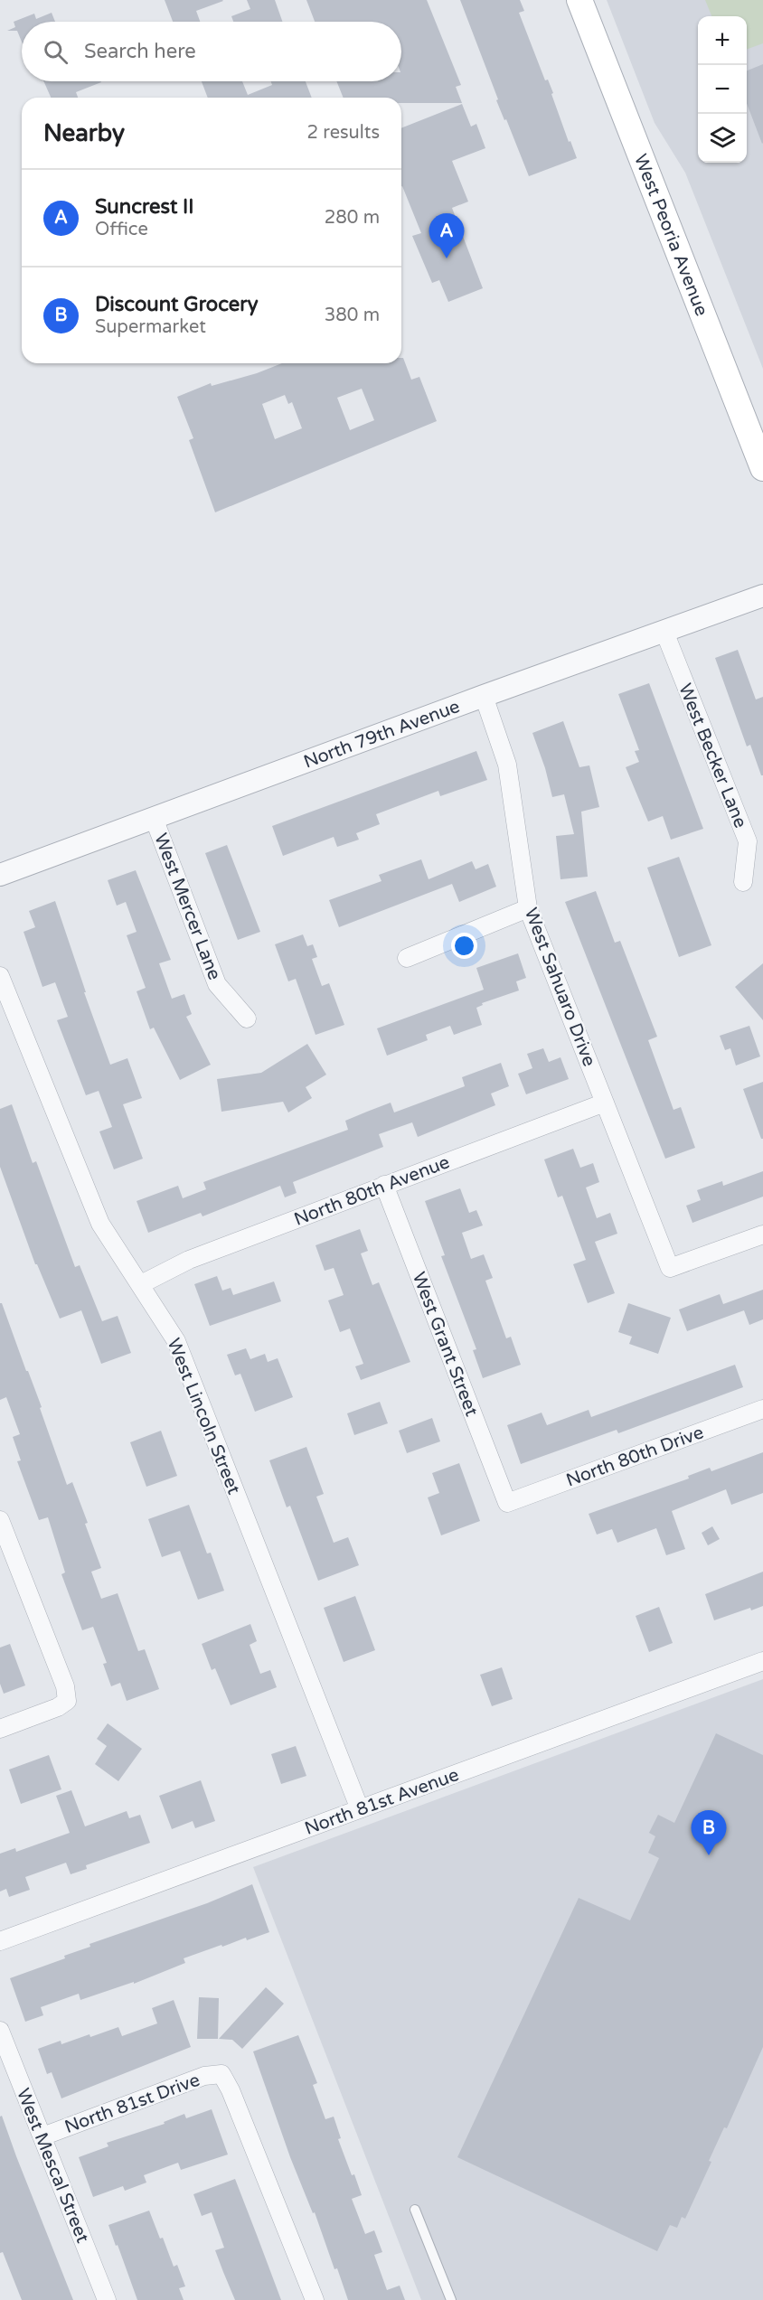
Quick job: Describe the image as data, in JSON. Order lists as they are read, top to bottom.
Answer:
{
  "streets": {
    "main road": ["West Peoria Avenue"],
    "street": [
      "North 79th Avenue",
      "West Becker Lane",
      "West Mercer Lane",
      "West Sahuaro Drive",
      "North 80th Avenue",
      "West Grant Street",
      "West Lincoln Street",
      "North 80th Drive",
      "North 81st Avenue",
      "North 81st Drive",
      "West Mescal Street"
    ]
  },
  "crossings": [
    ["North 79th Avenue", "West Becker Lane"],
    ["North 79th Avenue", "West Mercer Lane"],
    ["North 79th Avenue", "West Sahuaro Drive"],
    ["West Sahuaro Drive", "North 80th Avenue"],
    ["North 80th Avenue", "West Grant Street"],
    ["North 80th Avenue", "West Lincoln Street"],
    ["West Grant Street", "North 80th Drive"],
    ["West Lincoln Street", "North 81st Avenue"],
    ["North 81st Drive", "West Mescal Street"]
  ],
  "page": {
    "map_buttons": ["+", "−"],
    "search": "Search here",
    "heading": ["Nearby", "2 results"],
    "list": [
      {
        "mark": "A",
        "name": "Suncrest II",
        "note": "Office",
        "value": "280 m"
      },
      {
        "mark": "B",
        "name": "Discount Grocery",
        "note": "Supermarket",
        "value": "380 m"
      }
    ],
    "pins": ["A", "B"]
  }
}
